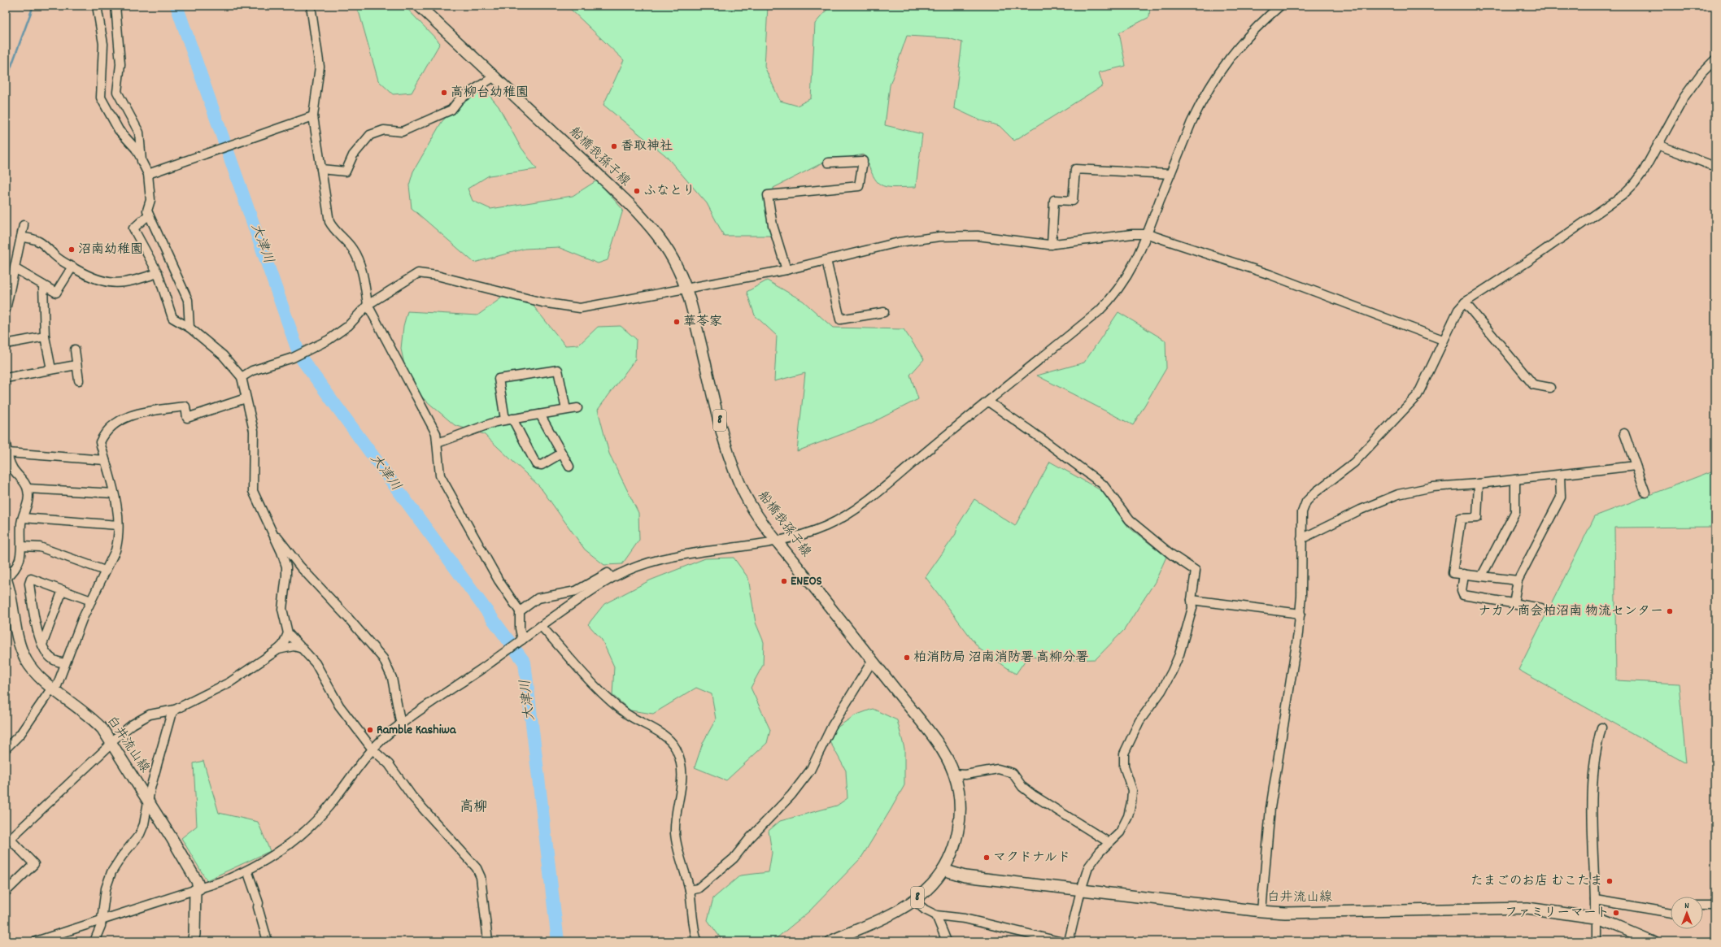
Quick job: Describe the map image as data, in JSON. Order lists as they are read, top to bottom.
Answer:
{
  "streets": {
    "main road": ["船橋我孫子線", "8", "白井流山線"]
  },
  "crossings": [
    ["船橋我孫子線", "白井流山線"]
  ],
  "districts": ["高柳"],
  "water": ["大津川"],
  "places": [
    "高柳台幼稚園",
    "香取神社",
    "ふなとり",
    "沼南幼稚園",
    "華苓家",
    "ENEOS",
    "ナカノ商会柏沼南 物流センター",
    "柏消防局 沼南消防署 高柳分署",
    "Ramble Kashiwa",
    "マクドナルド",
    "たまごのお店 むこたま",
    "ファミリーマート"
  ],
  "north": "top"
}
